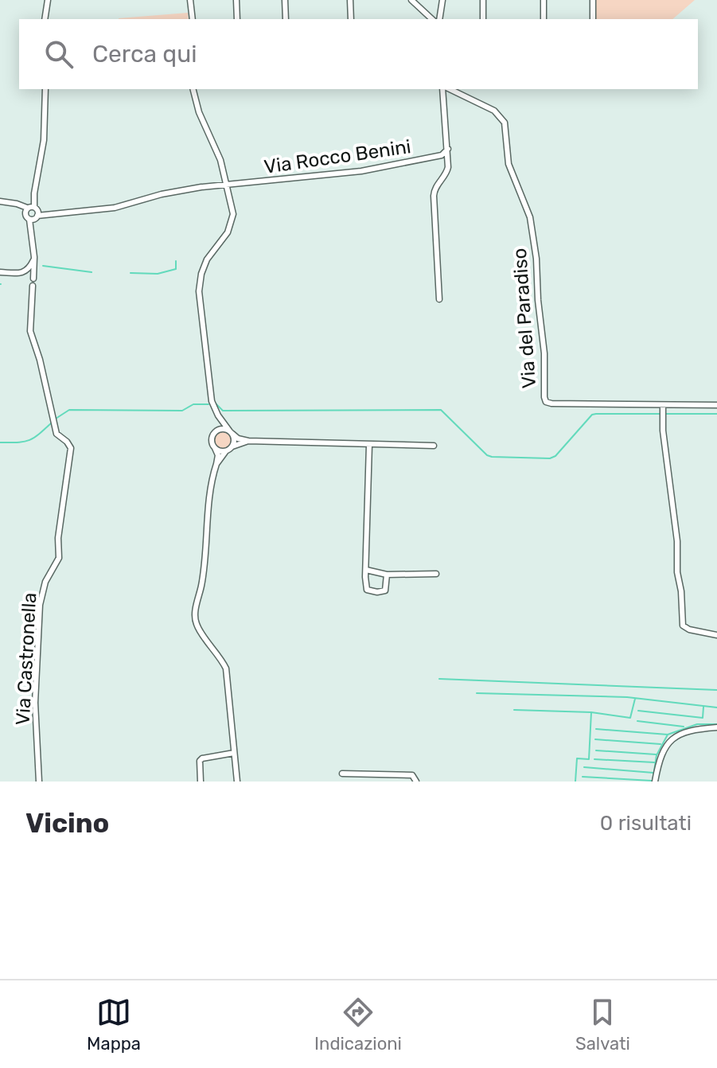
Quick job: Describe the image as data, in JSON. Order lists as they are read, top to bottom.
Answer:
{
  "streets": {
    "street": ["Via Rocco Benini", "Via del Paradiso", "Via Castronella"]
  },
  "crossings": [
    ["Via Rocco Benini", "Via Castronella"]
  ],
  "page": {
    "search": "Cerca qui",
    "heading": ["Vicino", "0 risultati"],
    "nav": ["Mappa", "Indicazioni", "Salvati"]
  }
}
